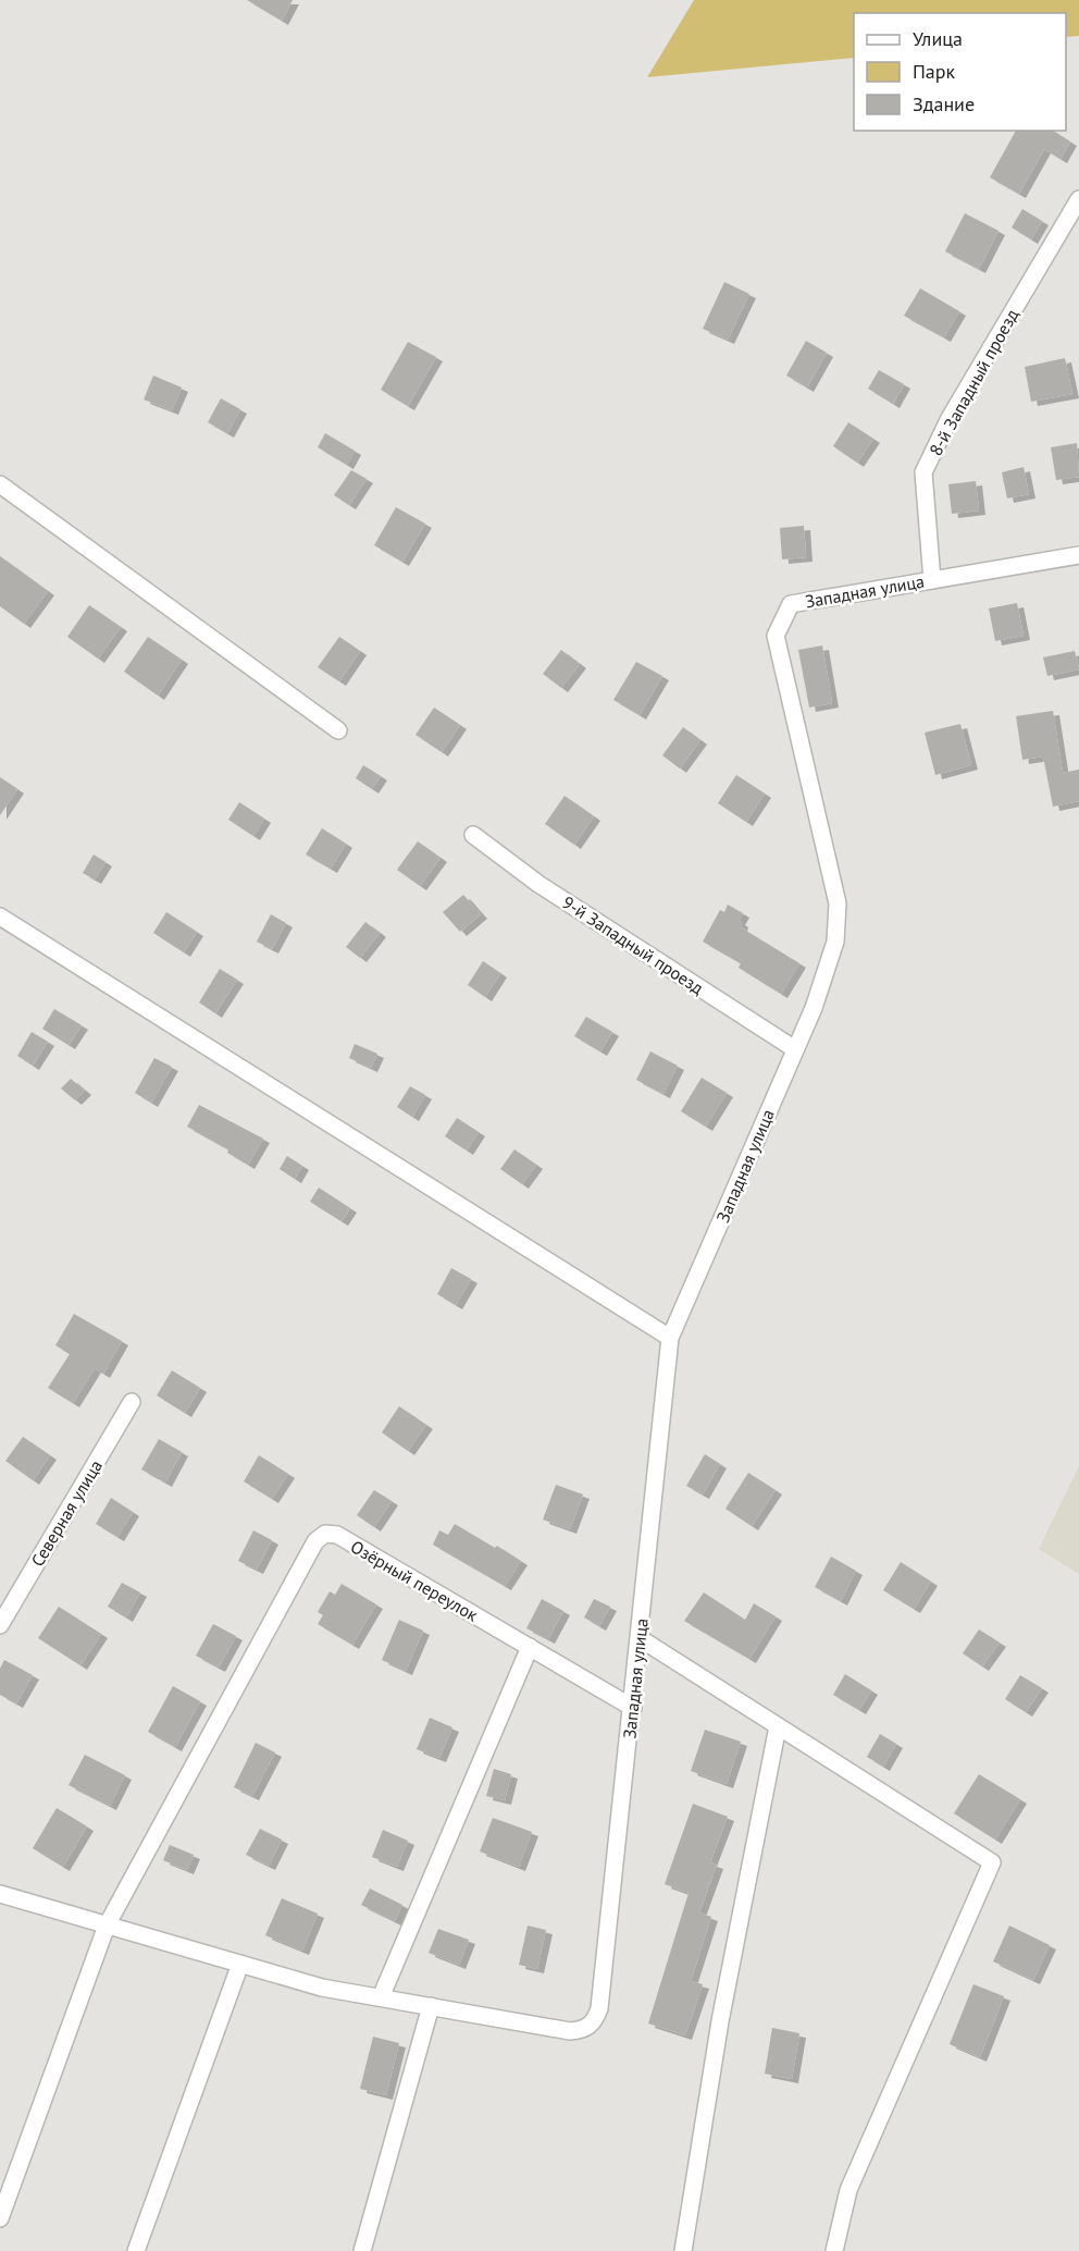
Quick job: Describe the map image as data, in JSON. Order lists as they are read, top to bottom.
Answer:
{
  "streets": {
    "street": [
      "8-й Западный проезд",
      "Западная улица",
      "9-й Западный проезд",
      "Северная улица",
      "Озёрный переулок"
    ]
  },
  "crossings": [
    ["8-й Западный проезд", "Западная улица"],
    ["Западная улица", "9-й Западный проезд"]
  ],
  "legend": ["Улица", "Парк", "Здание"]
}
